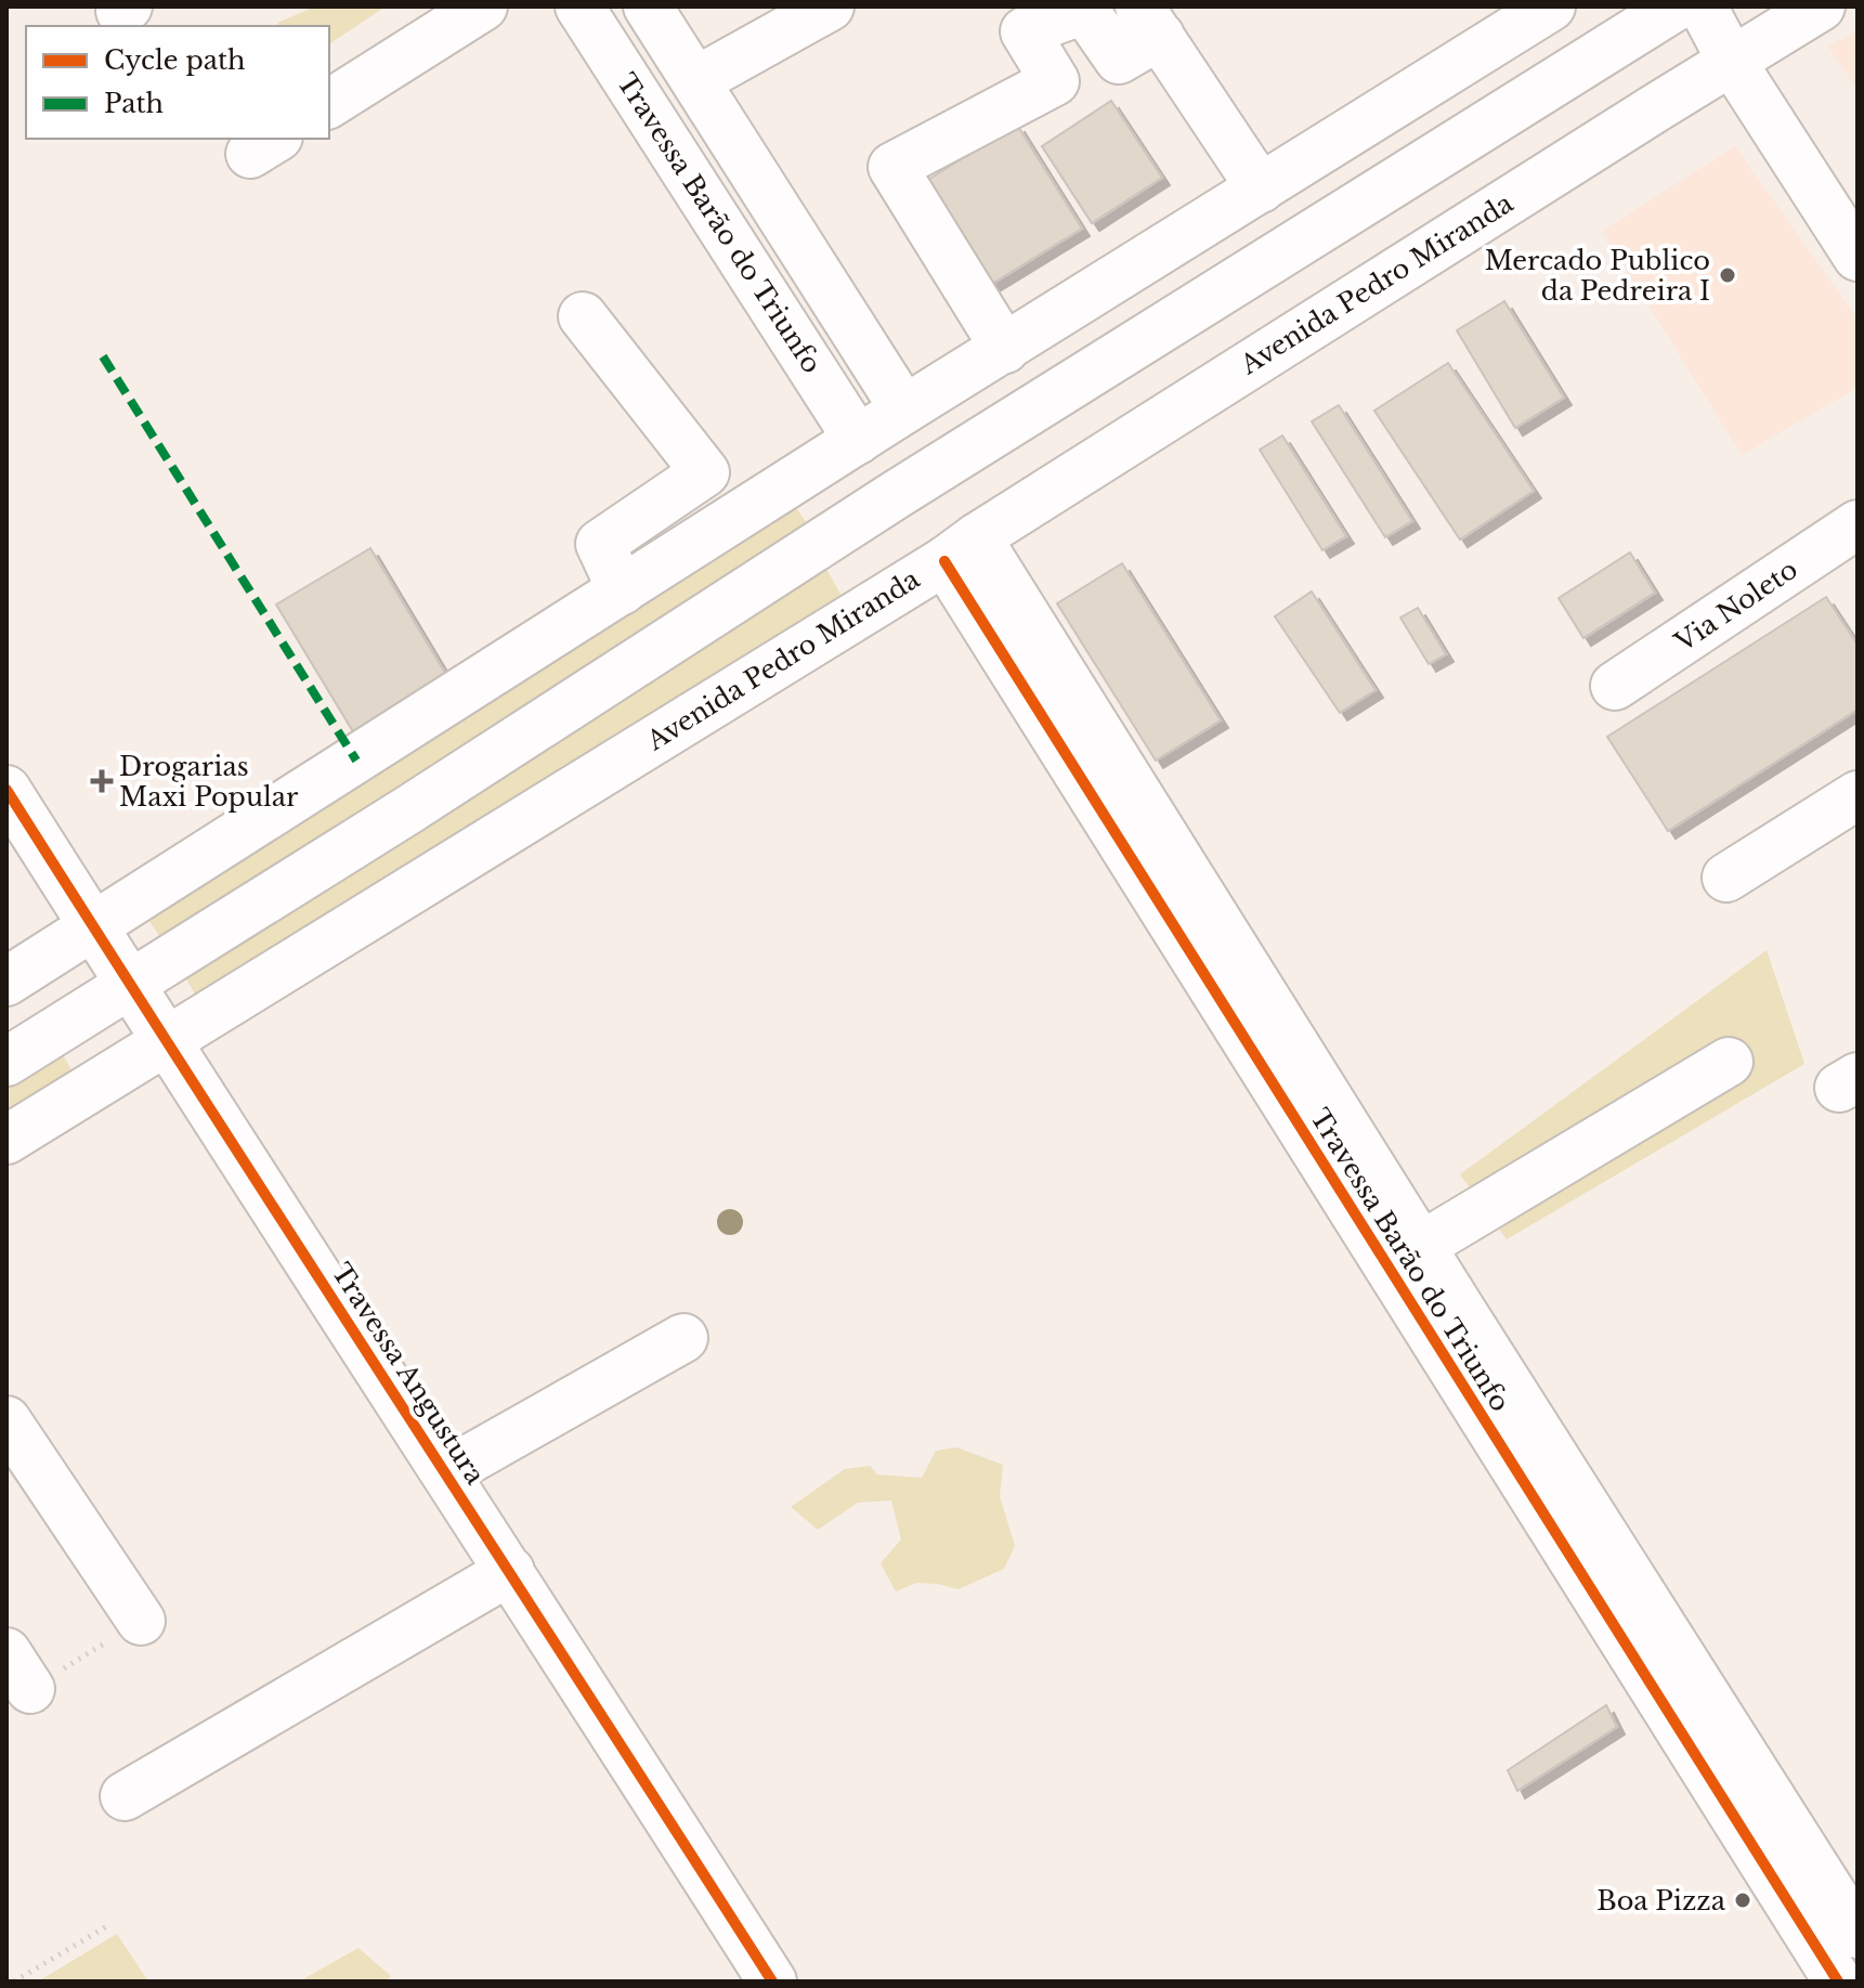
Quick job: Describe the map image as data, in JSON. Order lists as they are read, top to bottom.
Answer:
{
  "streets": {
    "street": [
      "Travessa Barão do Triunfo",
      "Avenida Pedro Miranda",
      "Via Noleto",
      "Travessa Angustura"
    ]
  },
  "crossings": [
    ["Travessa Barão do Triunfo", "Avenida Pedro Miranda"],
    ["Avenida Pedro Miranda", "Travessa Angustura"]
  ],
  "places": {
    "other": ["Mercado Publico da Pedreira I", "Boa Pizza"],
    "health": ["Drogarias Maxi Popular"]
  },
  "legend": ["Cycle path", "Path"]
}
